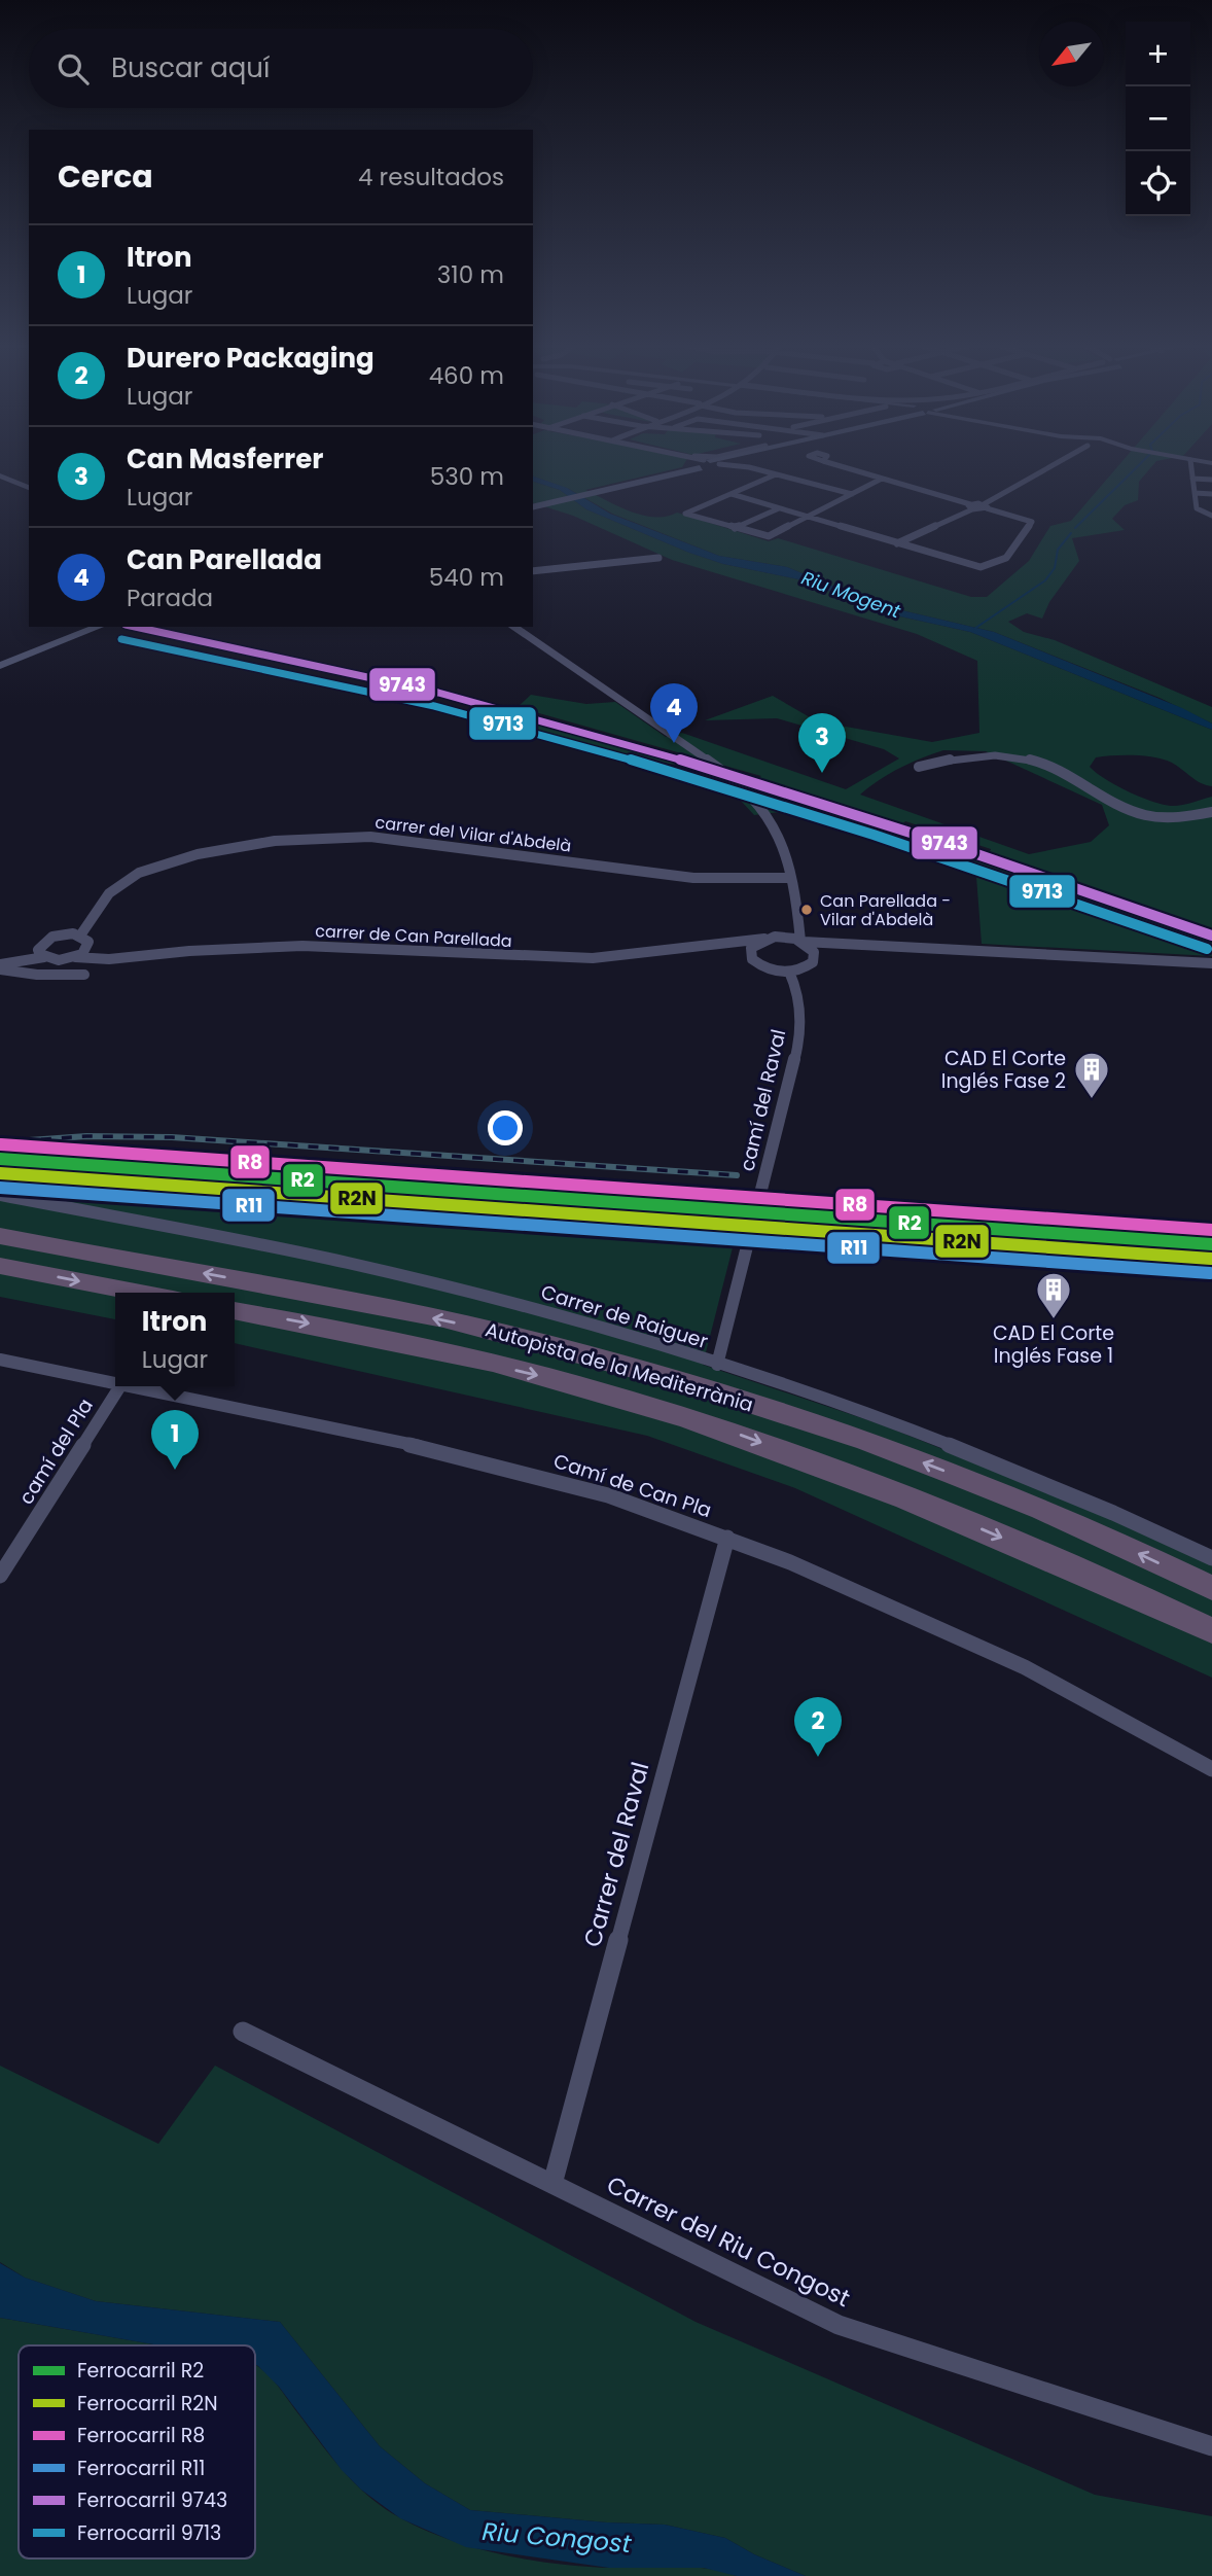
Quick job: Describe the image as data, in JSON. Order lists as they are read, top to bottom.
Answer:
{
  "streets": {
    "highway": ["Autopista de la Mediterrània"],
    "street": [
      "carrer del Vilar d'Abdelà",
      "carrer de Can Parellada",
      "camí del Raval",
      "Carrer de Raiguer",
      "camí del Pla",
      "Camí de Can Pla",
      "Carrer del Raval",
      "Carrer del Riu Congost"
    ]
  },
  "crossings": [
    ["carrer del Vilar d'Abdelà", "carrer de Can Parellada"],
    ["carrer de Can Parellada", "camí del Raval"],
    ["camí del Raval", "Carrer de Raiguer"],
    ["Camí de Can Pla", "Carrer del Raval"],
    ["Carrer del Raval", "Carrer del Riu Congost"]
  ],
  "water": ["Riu Mogent", "Riu Congost"],
  "places": {
    "other": ["Can Parellada - Vilar d'Abdelà"],
    "building": ["CAD El Corte Inglés Fase 2", "CAD El Corte Inglés Fase 1"]
  },
  "lines": [
    "rail line 9743",
    "rail line 9713",
    "rail line R8",
    "rail line R2",
    "rail line R2N",
    "rail line R11"
  ],
  "legend": [
    "Ferrocarril R2",
    "Ferrocarril R2N",
    "Ferrocarril R8",
    "Ferrocarril R11",
    "Ferrocarril 9743",
    "Ferrocarril 9713"
  ],
  "north": "bottom left",
  "page": {
    "map_buttons": ["+", "−"],
    "search": "Buscar aquí",
    "heading": ["Cerca", "4 resultados"],
    "list": [
      {
        "mark": "1",
        "name": "Itron",
        "note": "Lugar",
        "value": "310 m"
      },
      {
        "mark": "2",
        "name": "Durero Packaging",
        "note": "Lugar",
        "value": "460 m"
      },
      {
        "mark": "3",
        "name": "Can Masferrer",
        "note": "Lugar",
        "value": "530 m"
      },
      {
        "mark": "4",
        "name": "Can Parellada",
        "note": "Parada",
        "value": "540 m"
      }
    ],
    "pins": [
      "4",
      "3",
      "1",
      "2"
    ],
    "popup": ["Itron", "Lugar"]
  }
}
